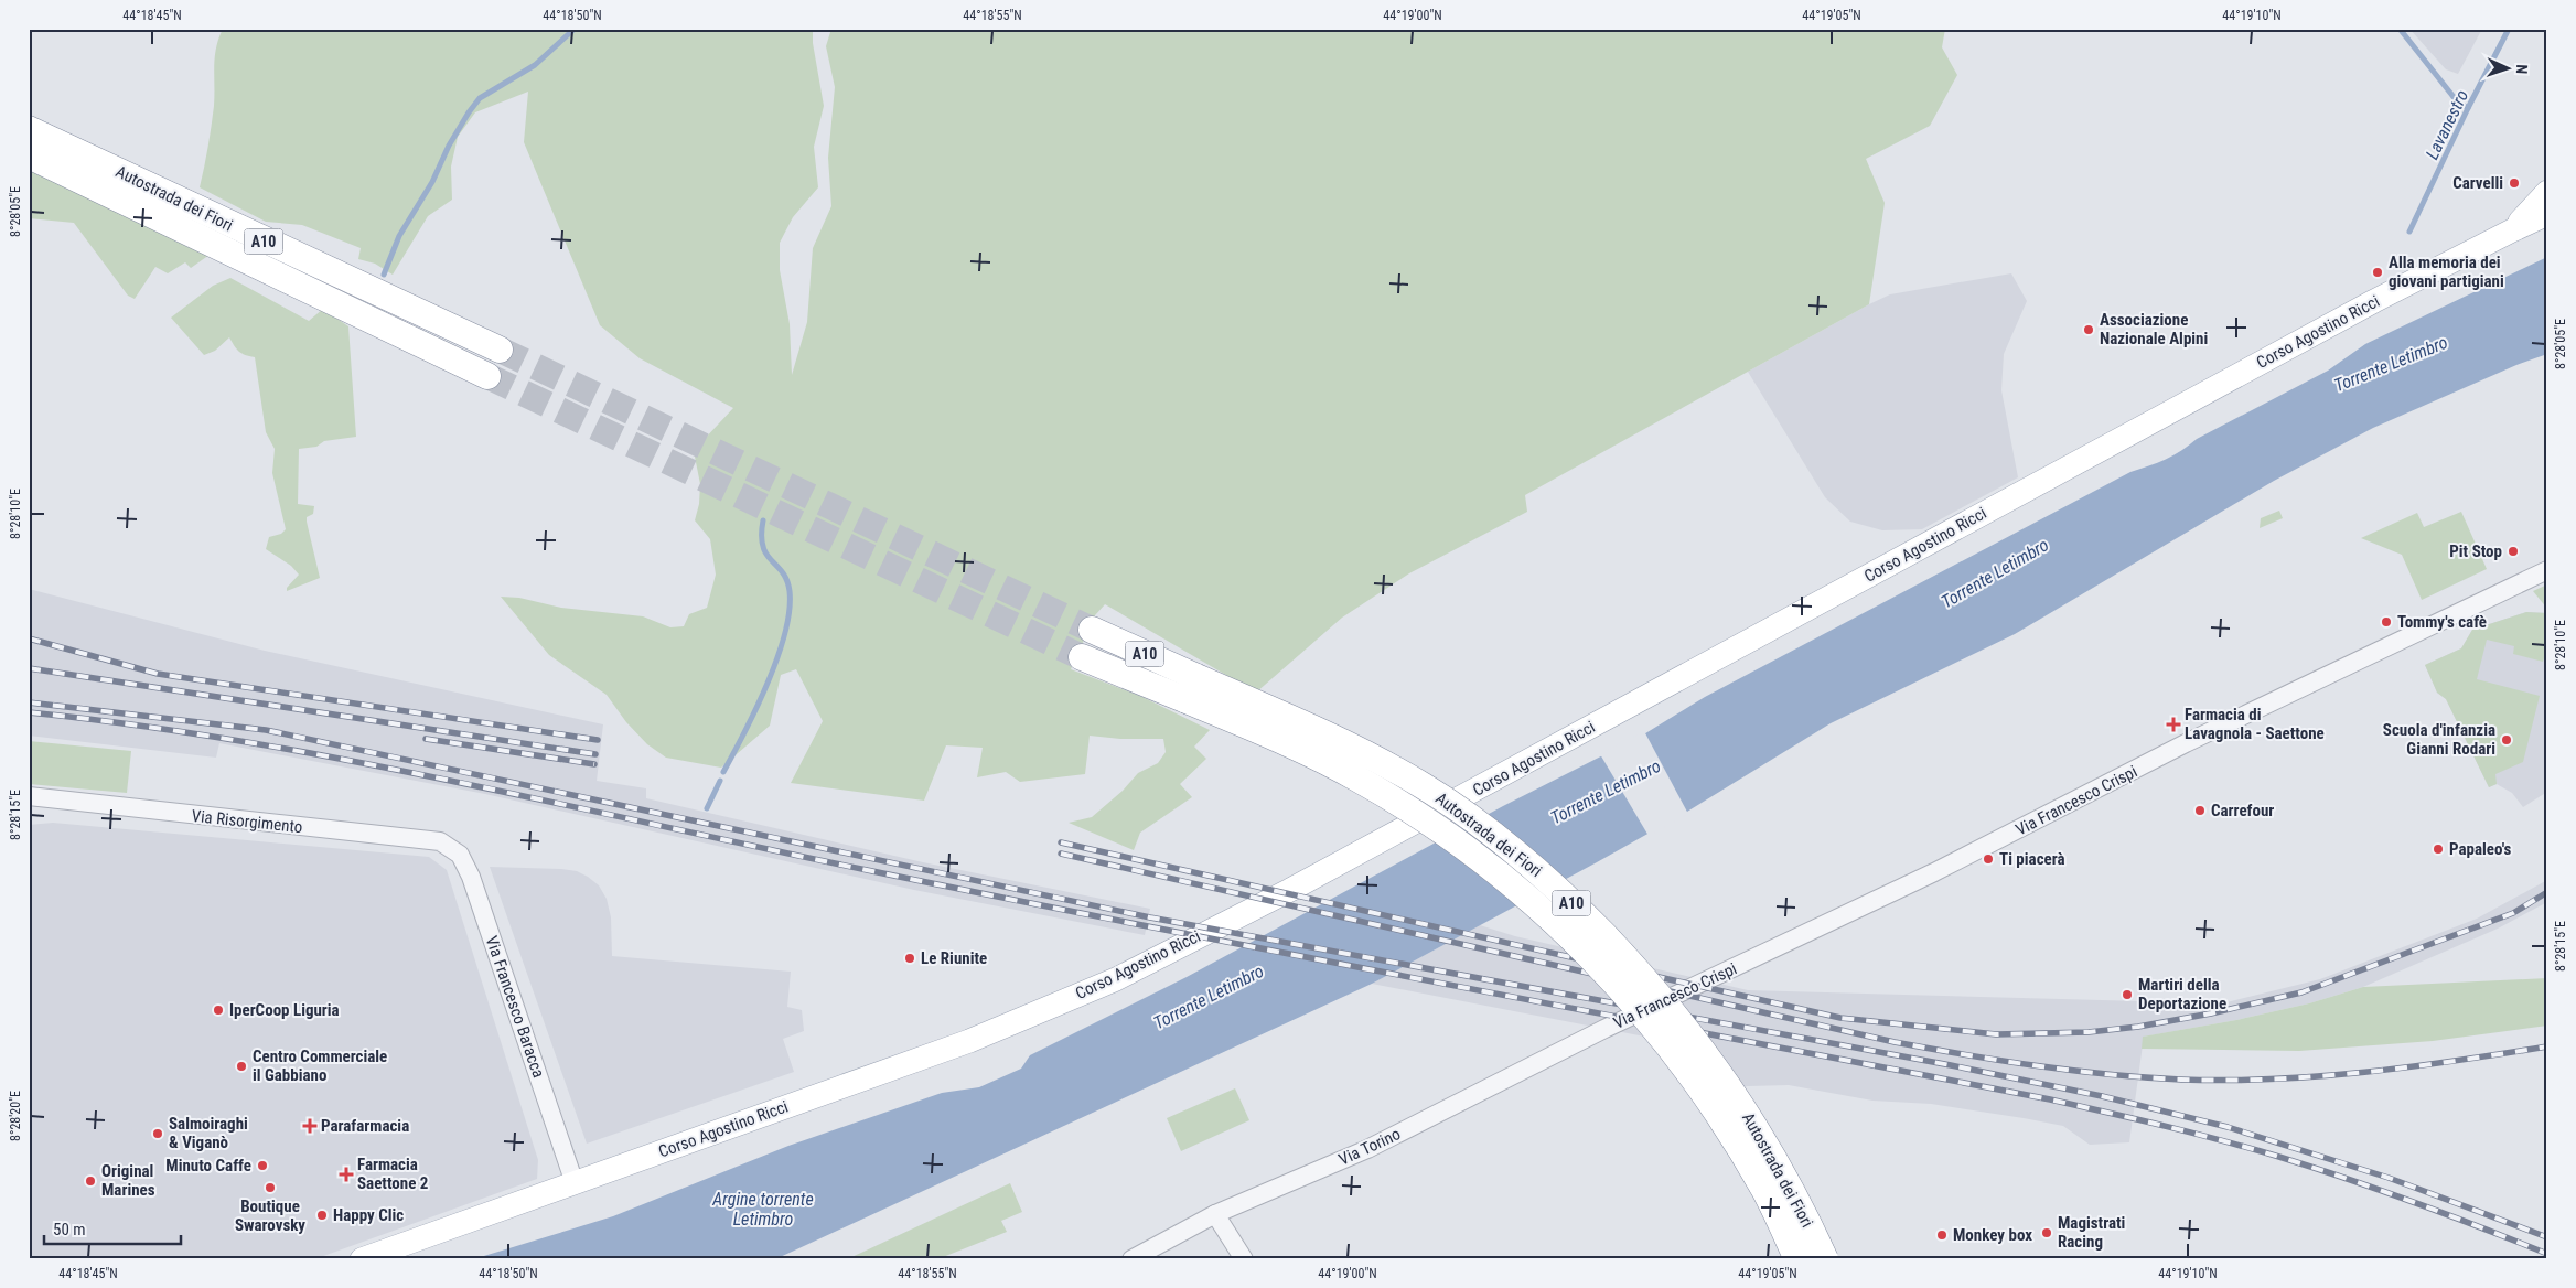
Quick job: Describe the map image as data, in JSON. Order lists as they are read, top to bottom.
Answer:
{
  "streets": {
    "highway": ["Autostrada dei Fiori", "A10"],
    "main road": ["Corso Agostino Ricci"],
    "street": [
      "Via Francesco Crispi",
      "Via Risorgimento",
      "Via Francesco Baracca",
      "Via Torino"
    ]
  },
  "crossings": [
    ["Corso Agostino Ricci", "Via Francesco Baracca"],
    ["Via Francesco Crispi", "Via Torino"],
    ["Via Risorgimento", "Via Francesco Baracca"]
  ],
  "water": ["Lavanestro", "Torrente Letimbro", "Argine torrente Letimbro"],
  "places": {
    "other": [
      "Carvelli",
      "Alla memoria dei giovani partigiani",
      "Associazione Nazionale Alpini",
      "Pit Stop",
      "Tommy's cafè",
      "Scuola d'infanzia Gianni Rodari",
      "Carrefour",
      "Papaleo's",
      "Ti piacerà",
      "Le Riunite",
      "Martiri della Deportazione",
      "IperCoop Liguria",
      "Centro Commerciale il Gabbiano",
      "Salmoiraghi & Viganò",
      "Minuto Caffe",
      "Original Marines",
      "Boutique Swarovsky",
      "Happy Clic",
      "Magistrati Racing",
      "Monkey box"
    ],
    "health": ["Farmacia di Lavagnola - Saettone", "Parafarmacia", "Farmacia Saettone 2"]
  },
  "scale_bar": "50 m",
  "north": "right",
  "coordinates": [
    "44°18'45\"N",
    "44°18'50\"N",
    "44°18'55\"N",
    "44°19'00\"N",
    "44°19'05\"N",
    "44°19'10\"N",
    "8°28'05\"E",
    "8°28'10\"E",
    "8°28'15\"E",
    "8°28'20\"E"
  ]
}
